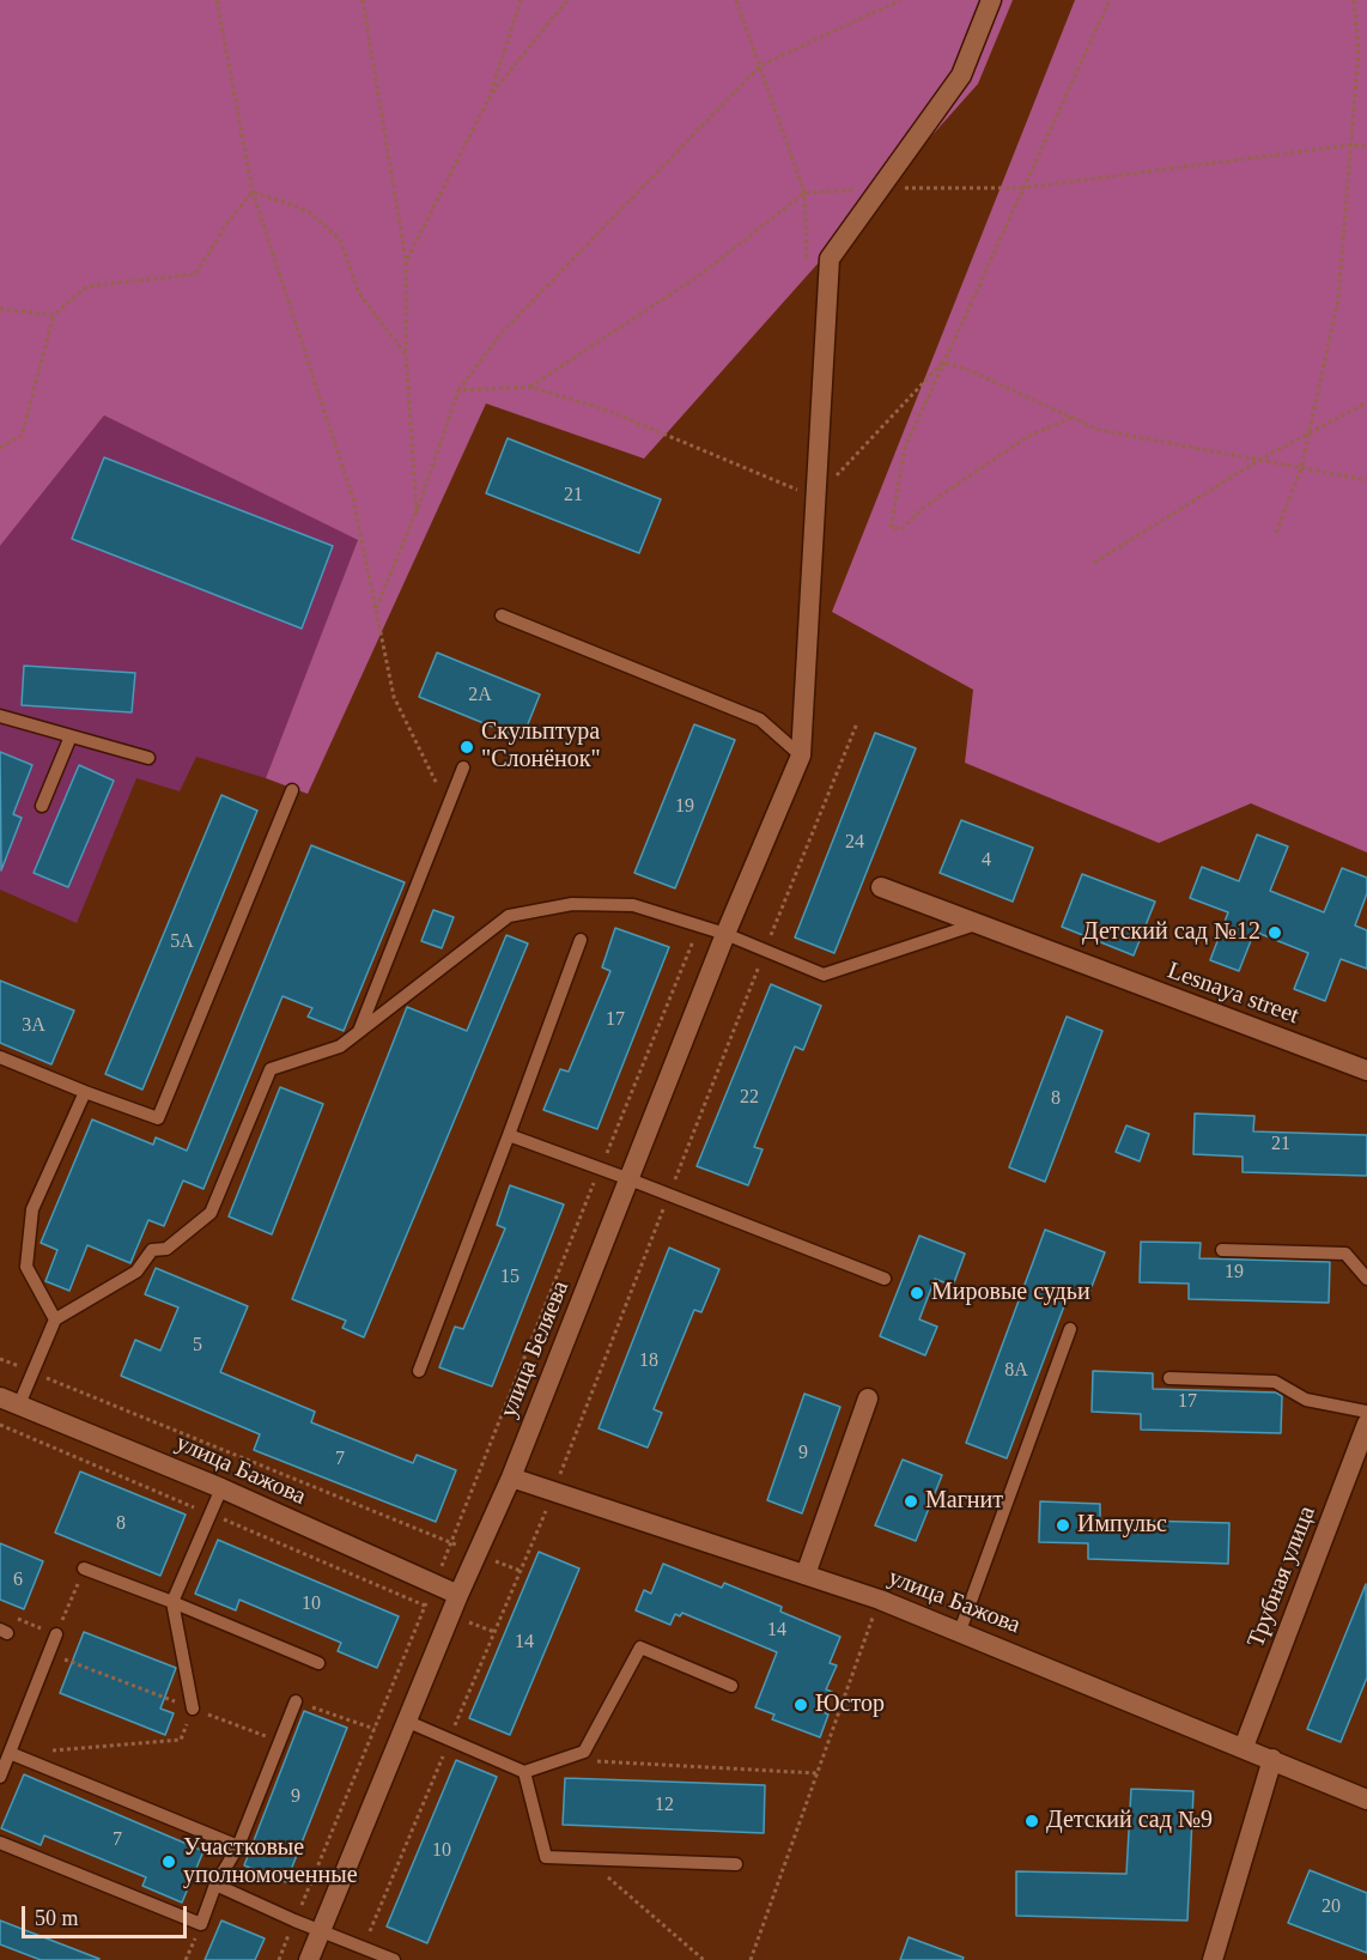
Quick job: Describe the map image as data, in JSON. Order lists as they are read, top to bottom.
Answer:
{
  "streets": {
    "street": [
      "Lesnaya street",
      "улица Беляева",
      "улица Бажова",
      "Трубная улица"
    ]
  },
  "crossings": [
    ["улица Беляева", "улица Бажова"],
    ["улица Бажова", "Трубная улица"]
  ],
  "places": [
    "Скульптура \"Слонёнок\"",
    "Детский сад №12",
    "Мировые судьи",
    "Магнит",
    "Импульс",
    "Юстор",
    "Детский сад №9",
    "Участковые уполномоченные"
  ],
  "house_numbers": [
    "21",
    "2А",
    "19",
    "24",
    "4",
    "5А",
    "17",
    "3А",
    "22",
    "8",
    "21",
    "19",
    "15",
    "5",
    "18",
    "8А",
    "17",
    "9",
    "7",
    "8",
    "6",
    "10",
    "14",
    "14",
    "9",
    "12",
    "7",
    "10",
    "20"
  ],
  "scale_bar": "50 m"
}
